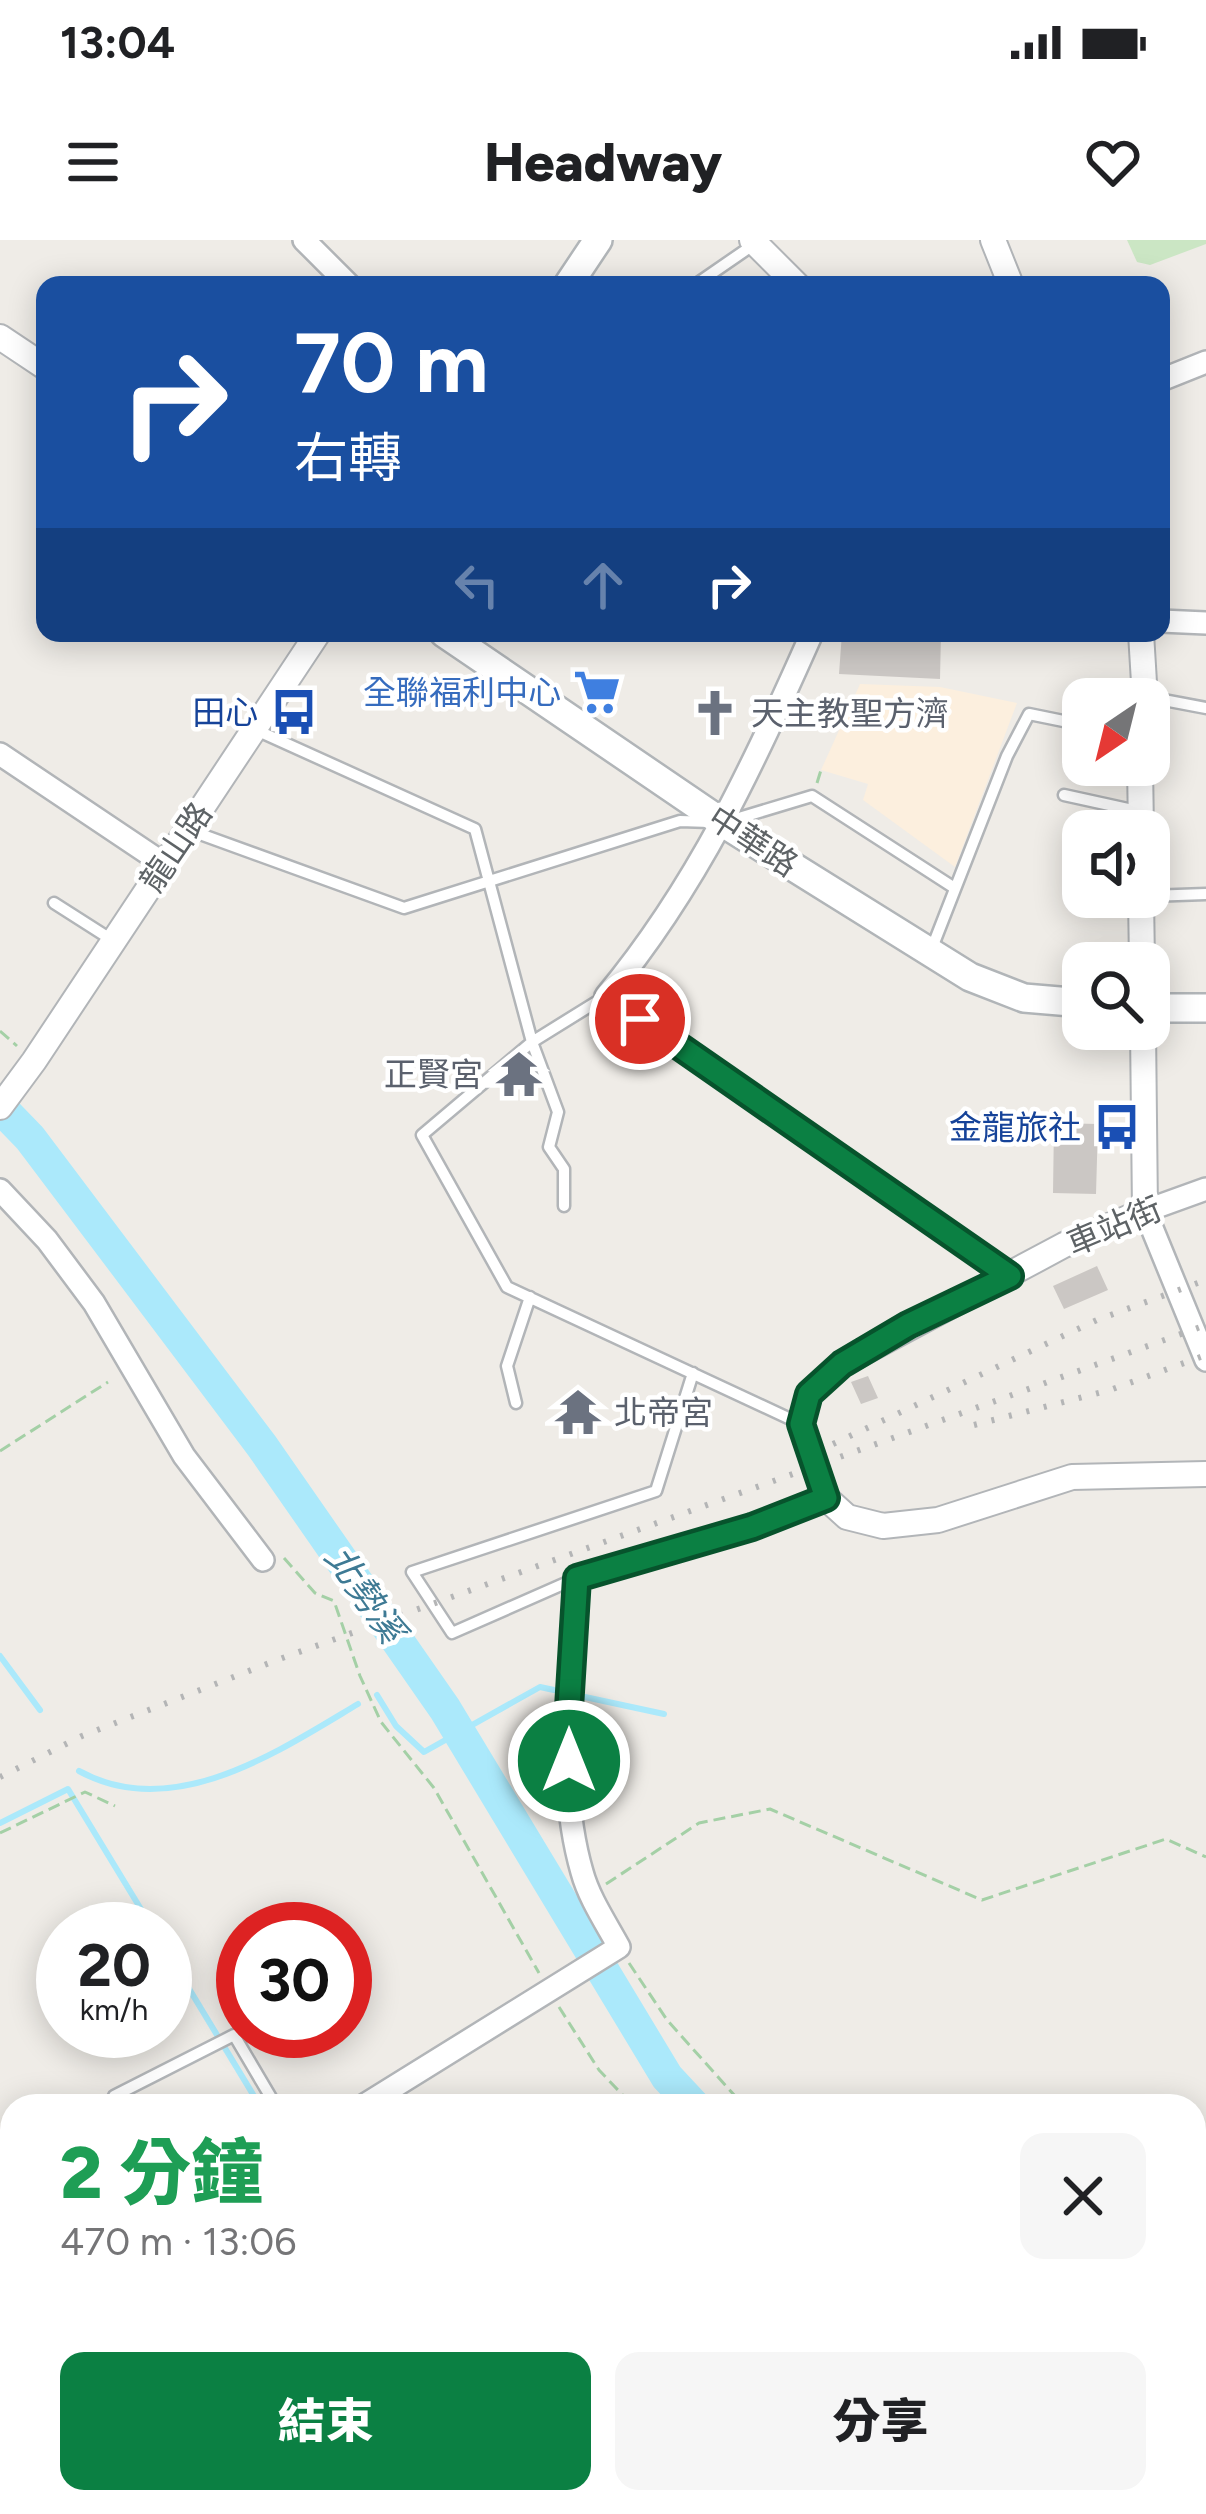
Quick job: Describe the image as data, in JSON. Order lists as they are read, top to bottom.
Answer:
{
  "streets": {
    "main road": ["中華路"],
    "street": ["龍山路", "車站街"]
  },
  "water": ["北勢溪"],
  "places": {
    "supermarket": ["全聯福利中心"],
    "bus stop": ["田心", "金龍旅社"],
    "church": ["天主教聖方濟"],
    "temple": ["正賢宮", "北帝宮"]
  },
  "north": "bottom left",
  "page": {
    "status": "13:04",
    "header": "Headway",
    "turn": ["70 m", "右轉"],
    "speed": "20 km/h",
    "limit": "30",
    "heading": ["2 分鐘", "470 m · 13:06"],
    "buttons": ["結束", "分享"]
  }
}
